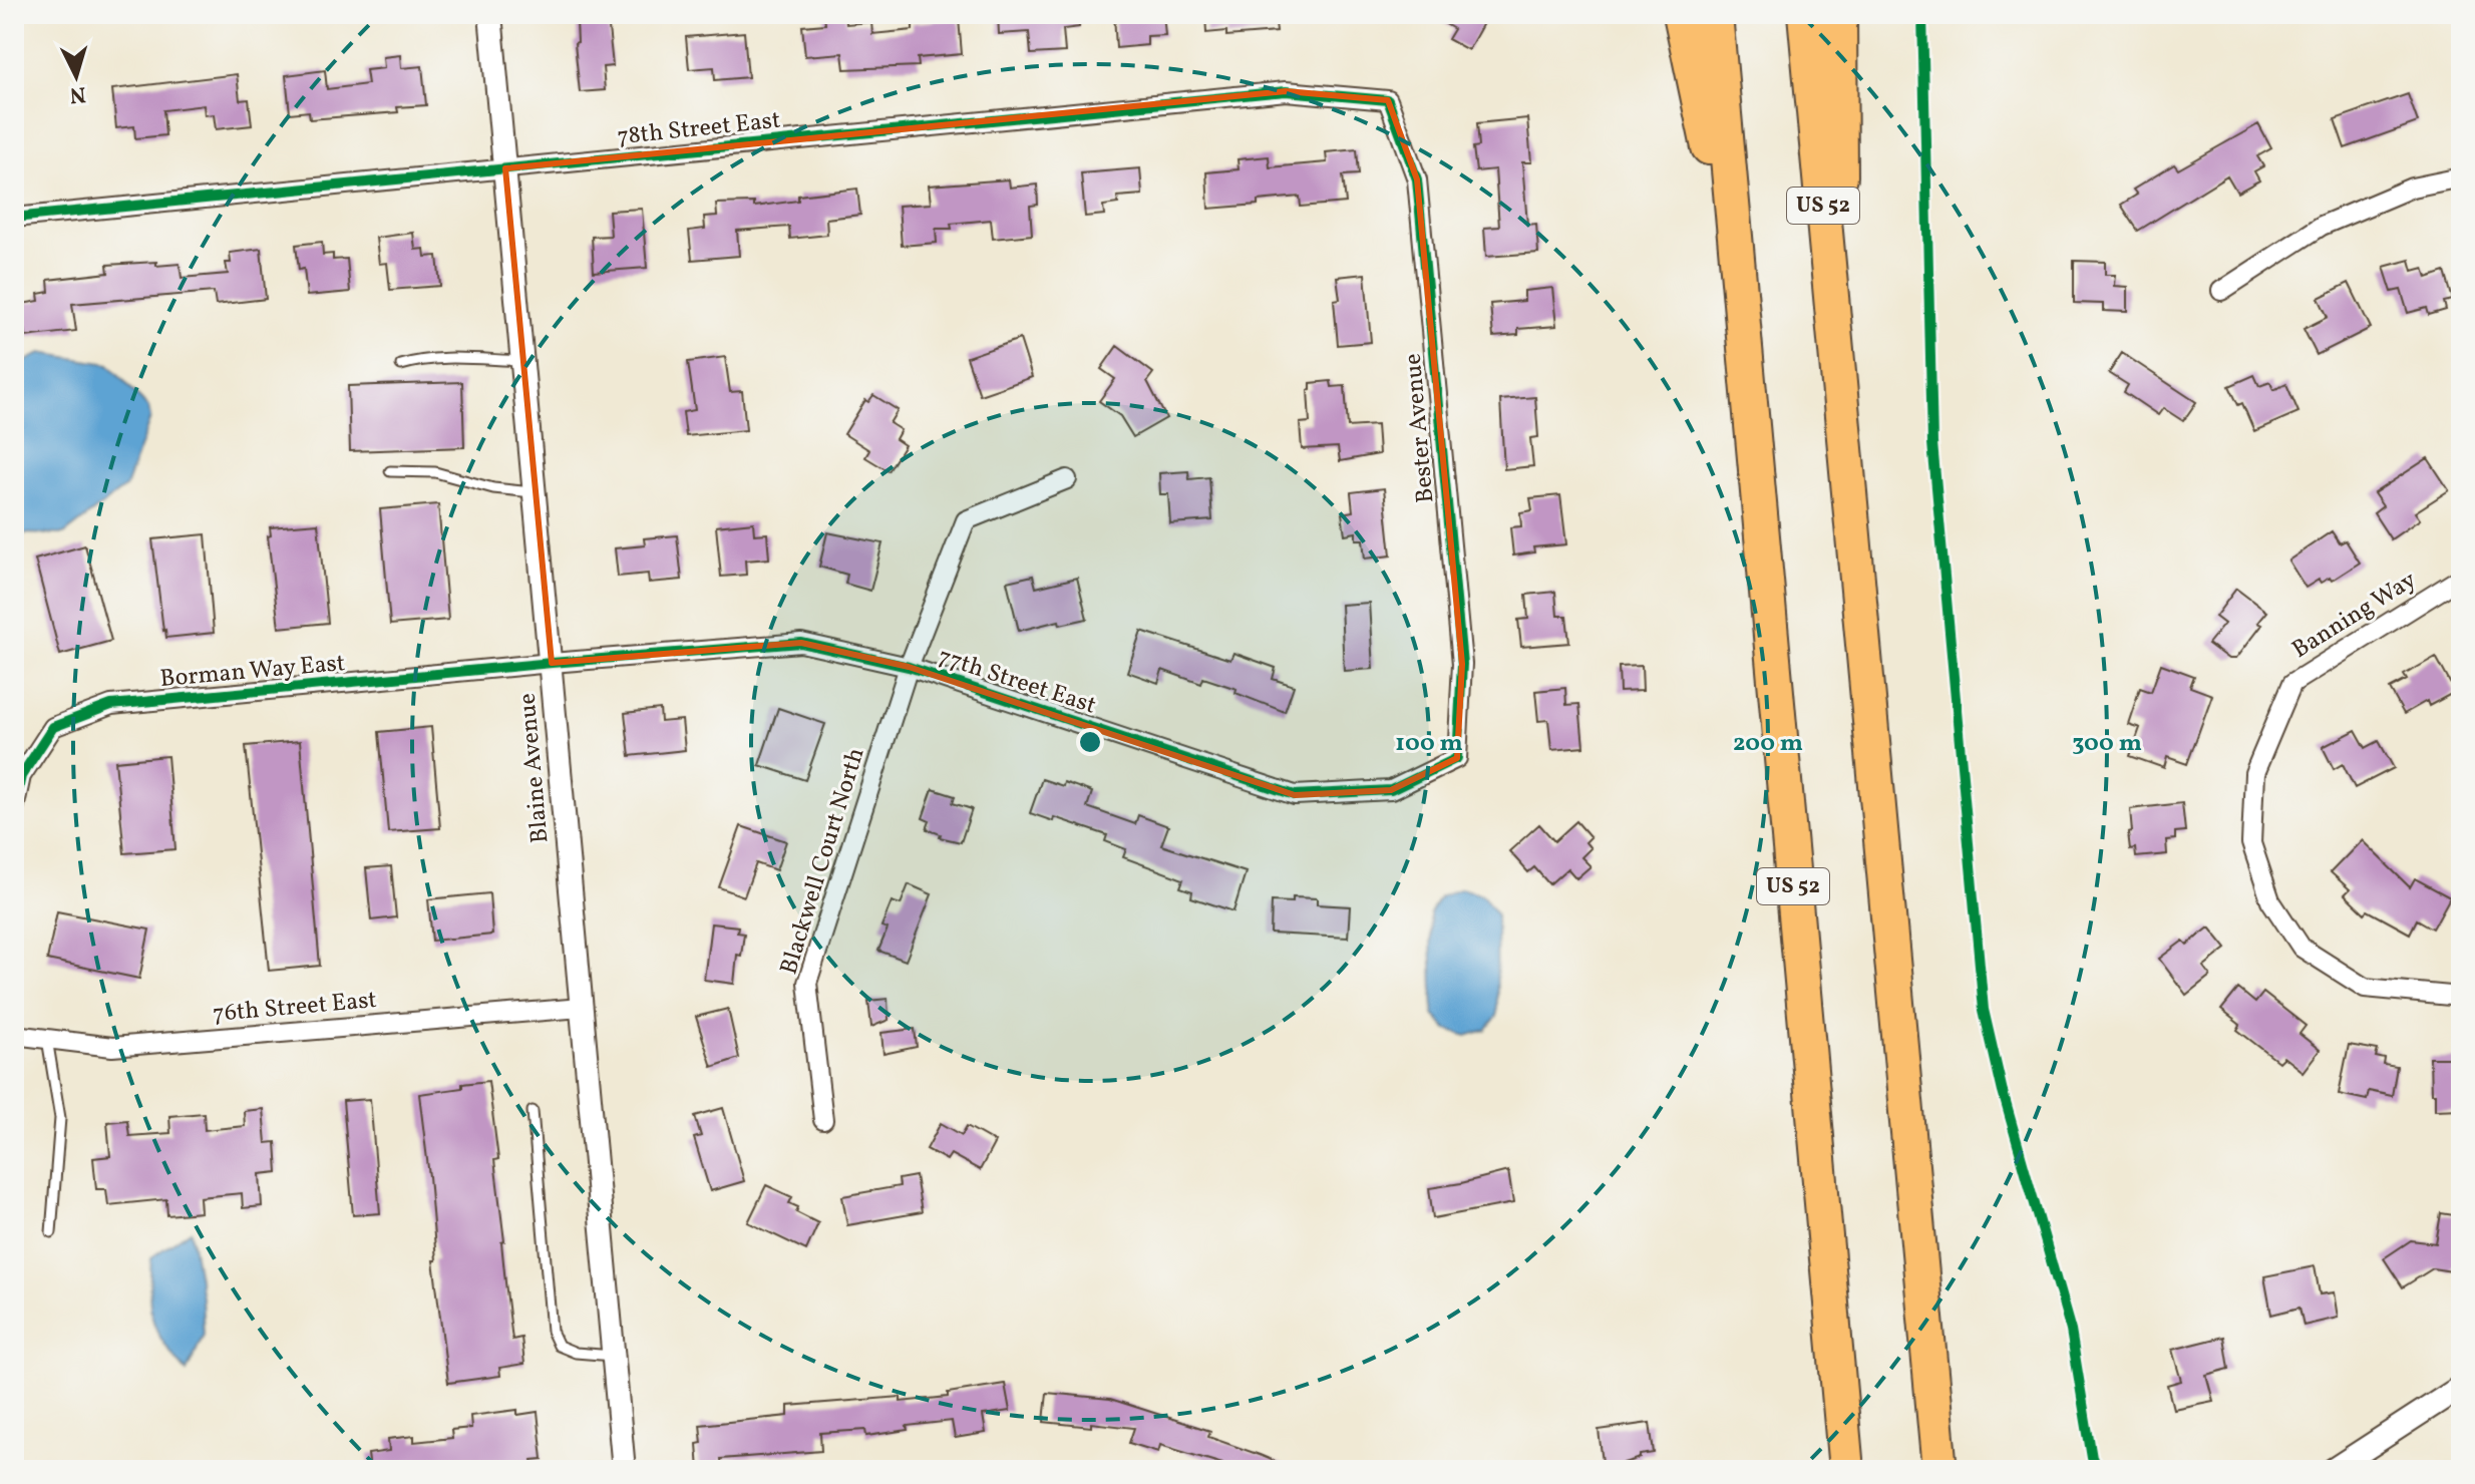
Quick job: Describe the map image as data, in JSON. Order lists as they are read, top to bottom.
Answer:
{
  "streets": {
    "highway": ["US 52"],
    "street": [
      "78th Street East",
      "Bester Avenue",
      "Banning Way",
      "Borman Way East",
      "77th Street East",
      "Blaine Avenue",
      "Blackwell Court North",
      "76th Street East"
    ]
  },
  "crossings": [
    ["78th Street East", "Bester Avenue"],
    ["78th Street East", "Blaine Avenue"],
    ["Bester Avenue", "77th Street East"],
    ["Borman Way East", "77th Street East"],
    ["Borman Way East", "Blaine Avenue"],
    ["77th Street East", "Blaine Avenue"],
    ["77th Street East", "Blackwell Court North"],
    ["Blaine Avenue", "76th Street East"]
  ],
  "north": "bottom",
  "rings": ["100 m", "200 m", "300 m"]
}
